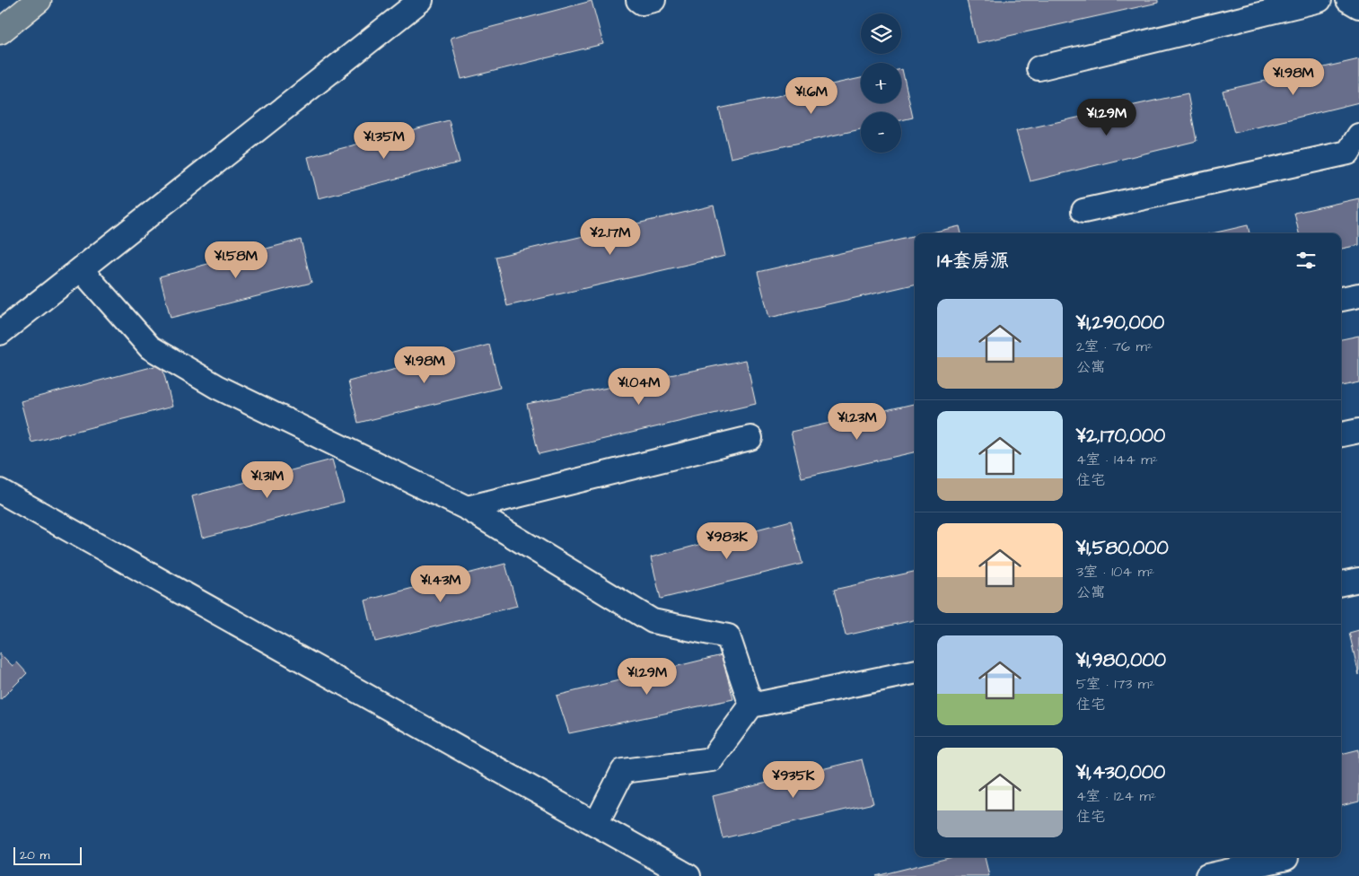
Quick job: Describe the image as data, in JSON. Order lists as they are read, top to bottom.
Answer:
{
  "scale_bar": "20 m",
  "page": {
    "map_buttons": ["+", "−"],
    "price": [
      "¥1.98M",
      "¥1.6M",
      "¥1.29M",
      "¥1.35M",
      "¥2.17M",
      "¥1.58M",
      "¥1.98M",
      "¥1.04M",
      "¥1.23M",
      "¥1.31M",
      "¥983K",
      "¥1.43M",
      "¥1.29M",
      "¥935K"
    ],
    "heading": "14套房源",
    "list": [
      {
        "name": "¥1,290,000",
        "note": "2室 · 76 m² · 公寓"
      },
      {
        "name": "¥2,170,000",
        "note": "4室 · 144 m² · 住宅"
      },
      {
        "name": "¥1,580,000",
        "note": "3室 · 104 m² · 公寓"
      },
      {
        "name": "¥1,980,000",
        "note": "5室 · 173 m² · 住宅"
      },
      {
        "name": "¥1,430,000",
        "note": "4室 · 124 m² · 住宅"
      }
    ],
    "scale": "20 m"
  }
}
